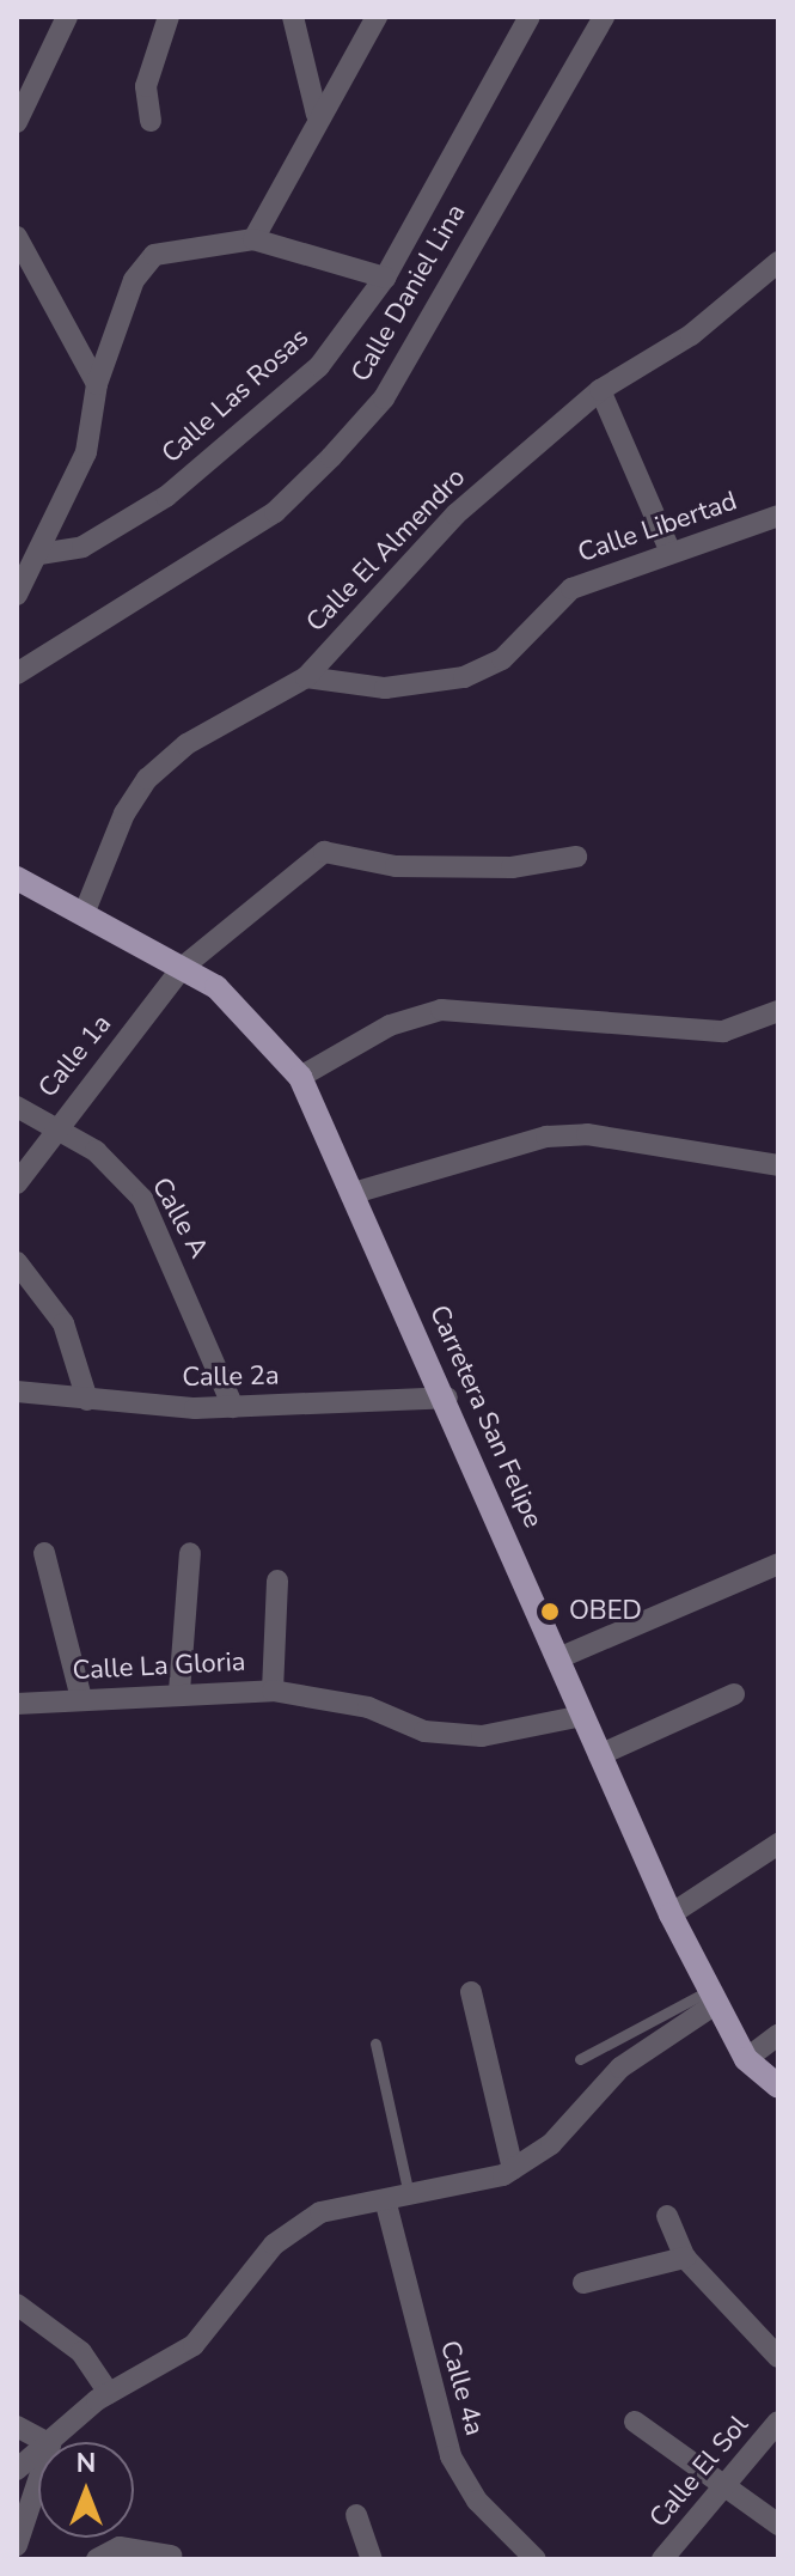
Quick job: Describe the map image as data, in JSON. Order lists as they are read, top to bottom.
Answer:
{
  "streets": {
    "main road": ["Carretera San Felipe"],
    "street": [
      "Calle Daniel Lina",
      "Calle Las Rosas",
      "Calle Libertad",
      "Calle El Almendro",
      "Calle 1a",
      "Calle A",
      "Calle 2a",
      "Calle La Gloria",
      "Calle 4a",
      "Calle El Sol"
    ]
  },
  "crossings": [
    ["Calle Libertad", "Calle El Almendro"],
    ["Calle El Almendro", "Carretera San Felipe"],
    ["Calle 1a", "Calle A"],
    ["Calle 1a", "Carretera San Felipe"],
    ["Calle A", "Calle 2a"],
    ["Calle 2a", "Carretera San Felipe"],
    ["Carretera San Felipe", "Calle La Gloria"]
  ],
  "places": ["OBED"],
  "north": "top"
}
